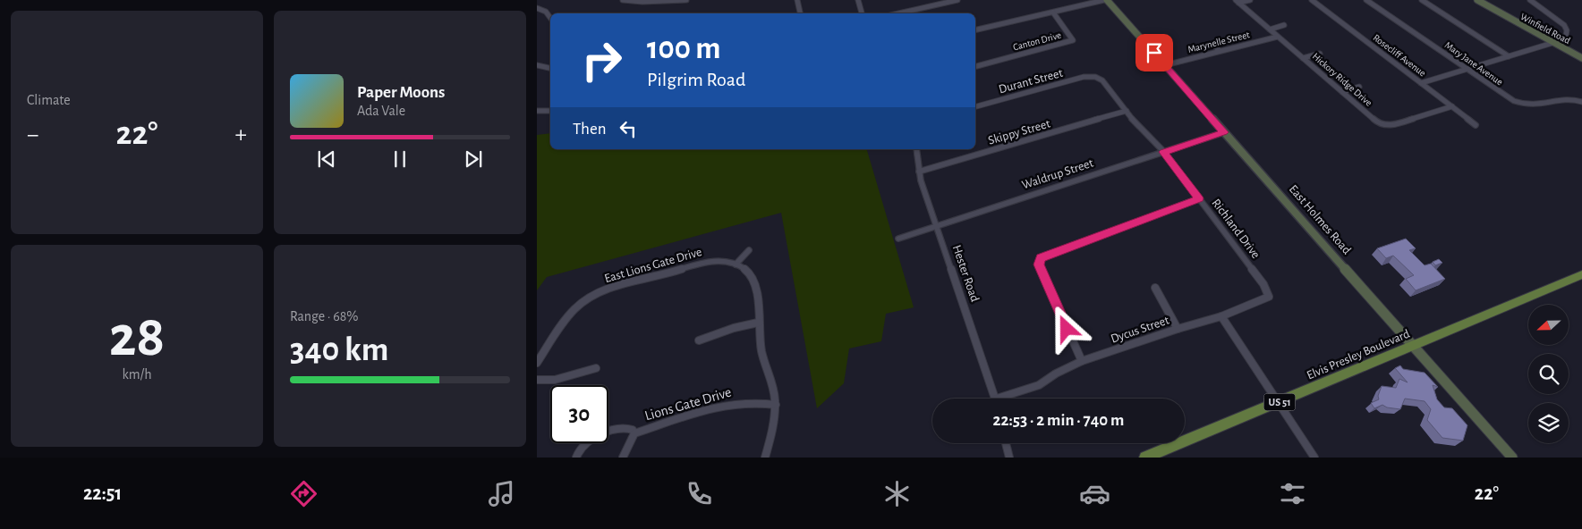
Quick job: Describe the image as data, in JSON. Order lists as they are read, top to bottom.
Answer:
{
  "streets": {
    "main road": [
      "Winfield Road",
      "East Holmes Road",
      "Elvis Presley Boulevard",
      "US 51"
    ],
    "street": [
      "Canton Drive",
      "Marynelle Street",
      "Rosecliff Avenue",
      "Mary Jane Avenue",
      "Hickory Ridge Drive",
      "Durant Street",
      "Skippy Street",
      "Waldrup Street",
      "Richland Drive",
      "East Lions Gate Drive",
      "Hester Road",
      "Dycus Street",
      "Lions Gate Drive"
    ]
  },
  "crossings": [
    ["Marynelle Street", "Hickory Ridge Drive"],
    ["Marynelle Street", "East Holmes Road"],
    ["Rosecliff Avenue", "Hickory Ridge Drive"],
    ["Durant Street", "Richland Drive"],
    ["Skippy Street", "Richland Drive"],
    ["Skippy Street", "Hester Road"],
    ["Waldrup Street", "East Holmes Road"],
    ["Waldrup Street", "Richland Drive"],
    ["Waldrup Street", "Hester Road"],
    ["East Holmes Road", "Elvis Presley Boulevard"],
    ["Richland Drive", "Dycus Street"],
    ["Hester Road", "Dycus Street"]
  ],
  "north": "left",
  "page": {
    "tile": [
      "Climate",
      ["28", "km/h"],
      ["Range · 68%", "340 km"]
    ],
    "turn": ["100 m", "Pilgrim Road"],
    "song": ["Paper Moons", "Ada Vale"],
    "then": "Then",
    "heat": ["−", "22°", "+"],
    "limit": "30",
    "trip": "22:53 · 2 min · 740 m",
    "tabs": ["22:51", "22°"]
  }
}
